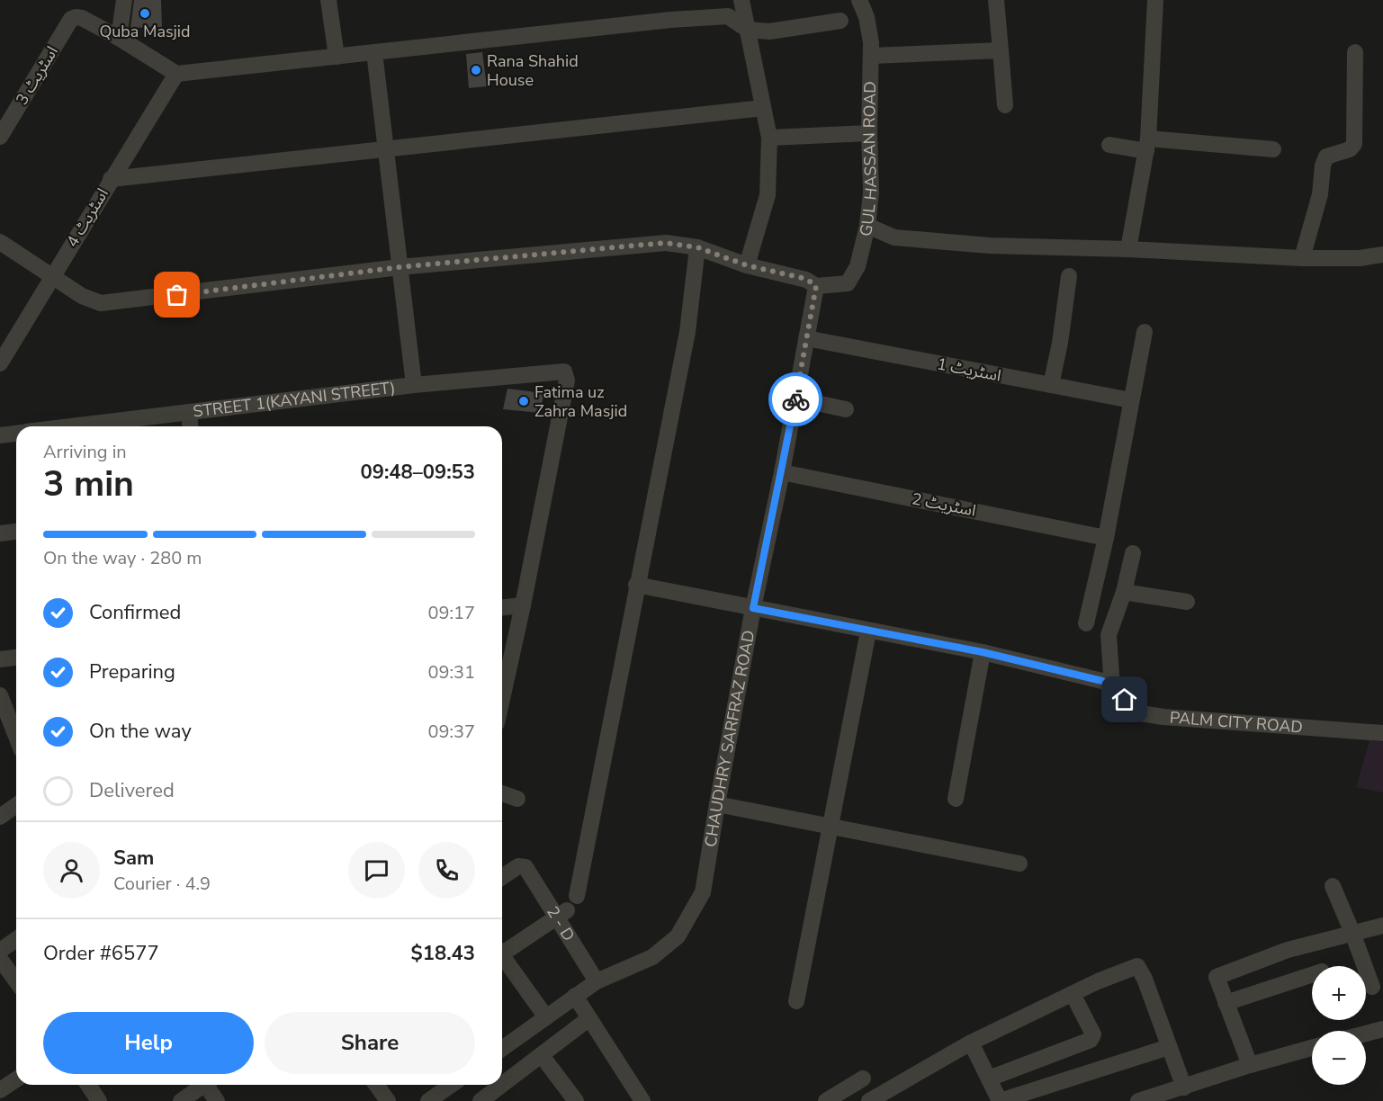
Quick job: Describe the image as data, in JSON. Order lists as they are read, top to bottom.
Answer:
{
  "streets": {
    "street": [
      "اسٹریٹ 3",
      "GUL HASSAN ROAD",
      "اسٹریٹ 4",
      "اسٹریٹ 1",
      "STREET 1(KAYANI STREET)",
      "اسٹریٹ 2",
      "PALM CITY ROAD",
      "CHAUDHRY SARFRAZ ROAD",
      "2 - D"
    ]
  },
  "crossings": [
    ["GUL HASSAN ROAD", "CHAUDHRY SARFRAZ ROAD"],
    ["اسٹریٹ 1", "CHAUDHRY SARFRAZ ROAD"],
    ["اسٹریٹ 2", "CHAUDHRY SARFRAZ ROAD"],
    ["PALM CITY ROAD", "CHAUDHRY SARFRAZ ROAD"],
    ["CHAUDHRY SARFRAZ ROAD", "2 - D"]
  ],
  "places": ["Quba Masjid", "Rana Shahid House", "Fatima uz Zahra Masjid"],
  "page": {
    "heading": ["3 min", "Arriving in", "09:48–09:53"],
    "panel": [
      "Sam",
      "Courier · 4.9",
      "Order #6577",
      "$18.43"
    ],
    "bar": "On the way · 280 m",
    "list": [
      ["Confirmed", "09:17"],
      ["Preparing", "09:31"],
      ["On the way", "09:37"],
      "Delivered"
    ],
    "map_buttons": ["+", "−"],
    "buttons": ["Help", "Share"]
  }
}
